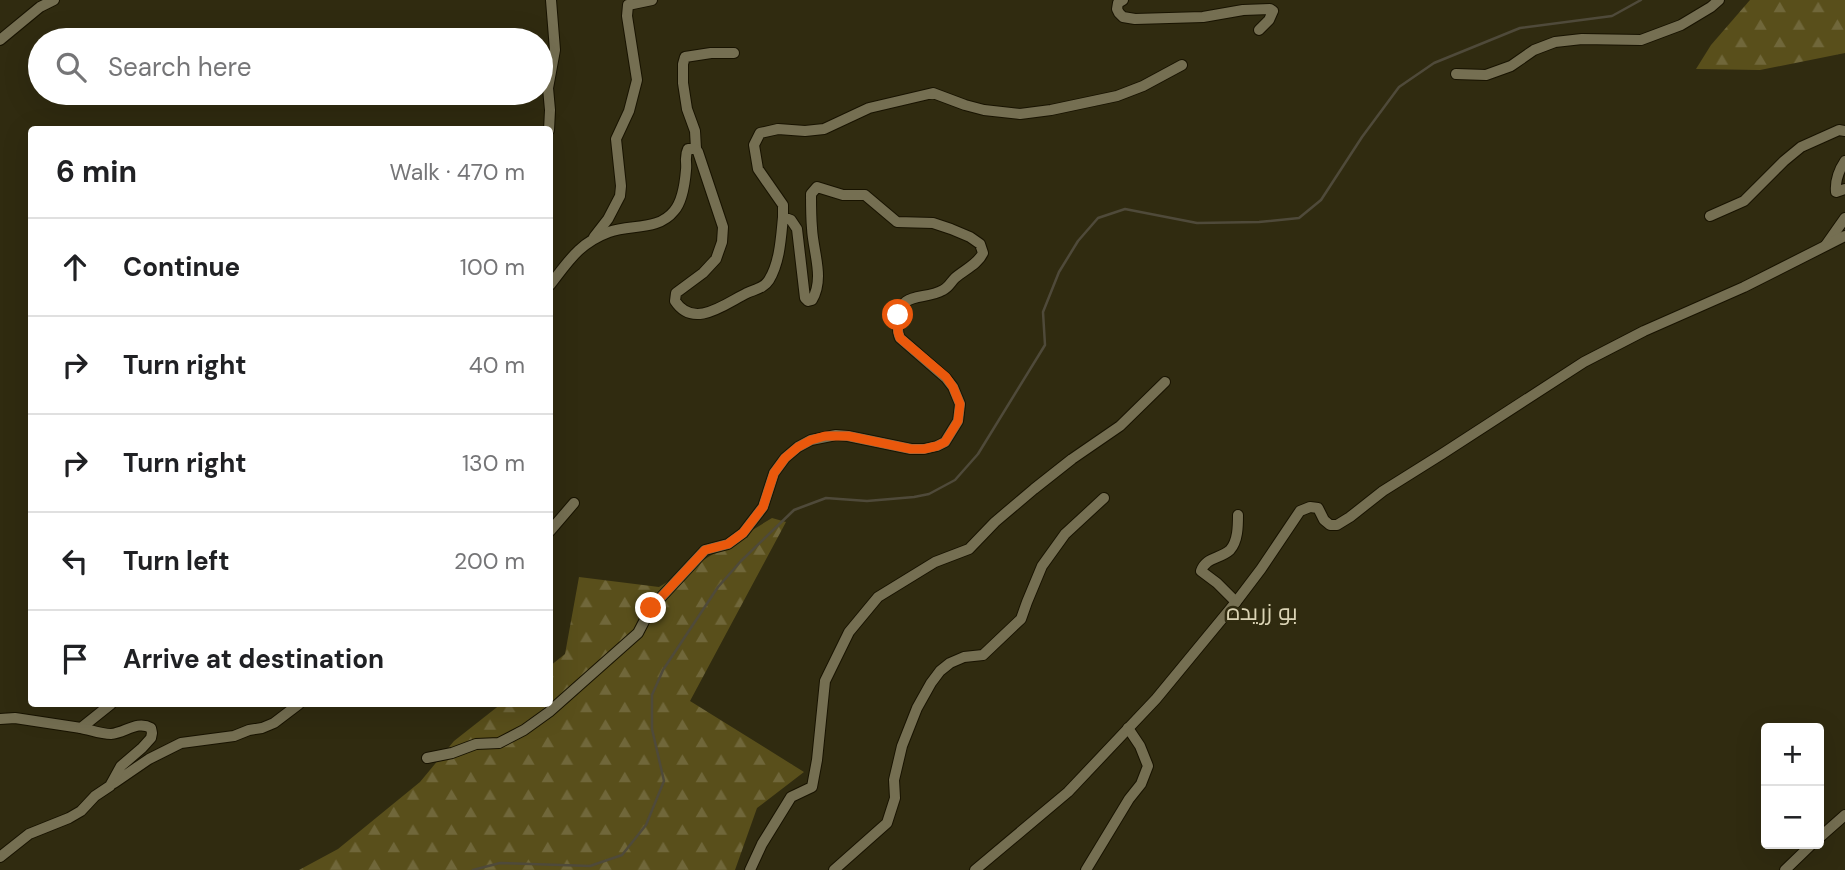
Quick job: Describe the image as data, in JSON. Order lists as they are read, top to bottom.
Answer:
{
  "districts": ["بو زريده"],
  "page": {
    "search": "Search here",
    "heading": ["6 min", "Walk · 470 m"],
    "list": [
      ["Continue", "100 m"],
      ["Turn right", "40 m"],
      ["Turn right", "130 m"],
      ["Turn left", "200 m"],
      "Arrive at destination"
    ],
    "map_buttons": ["+", "−"]
  }
}
